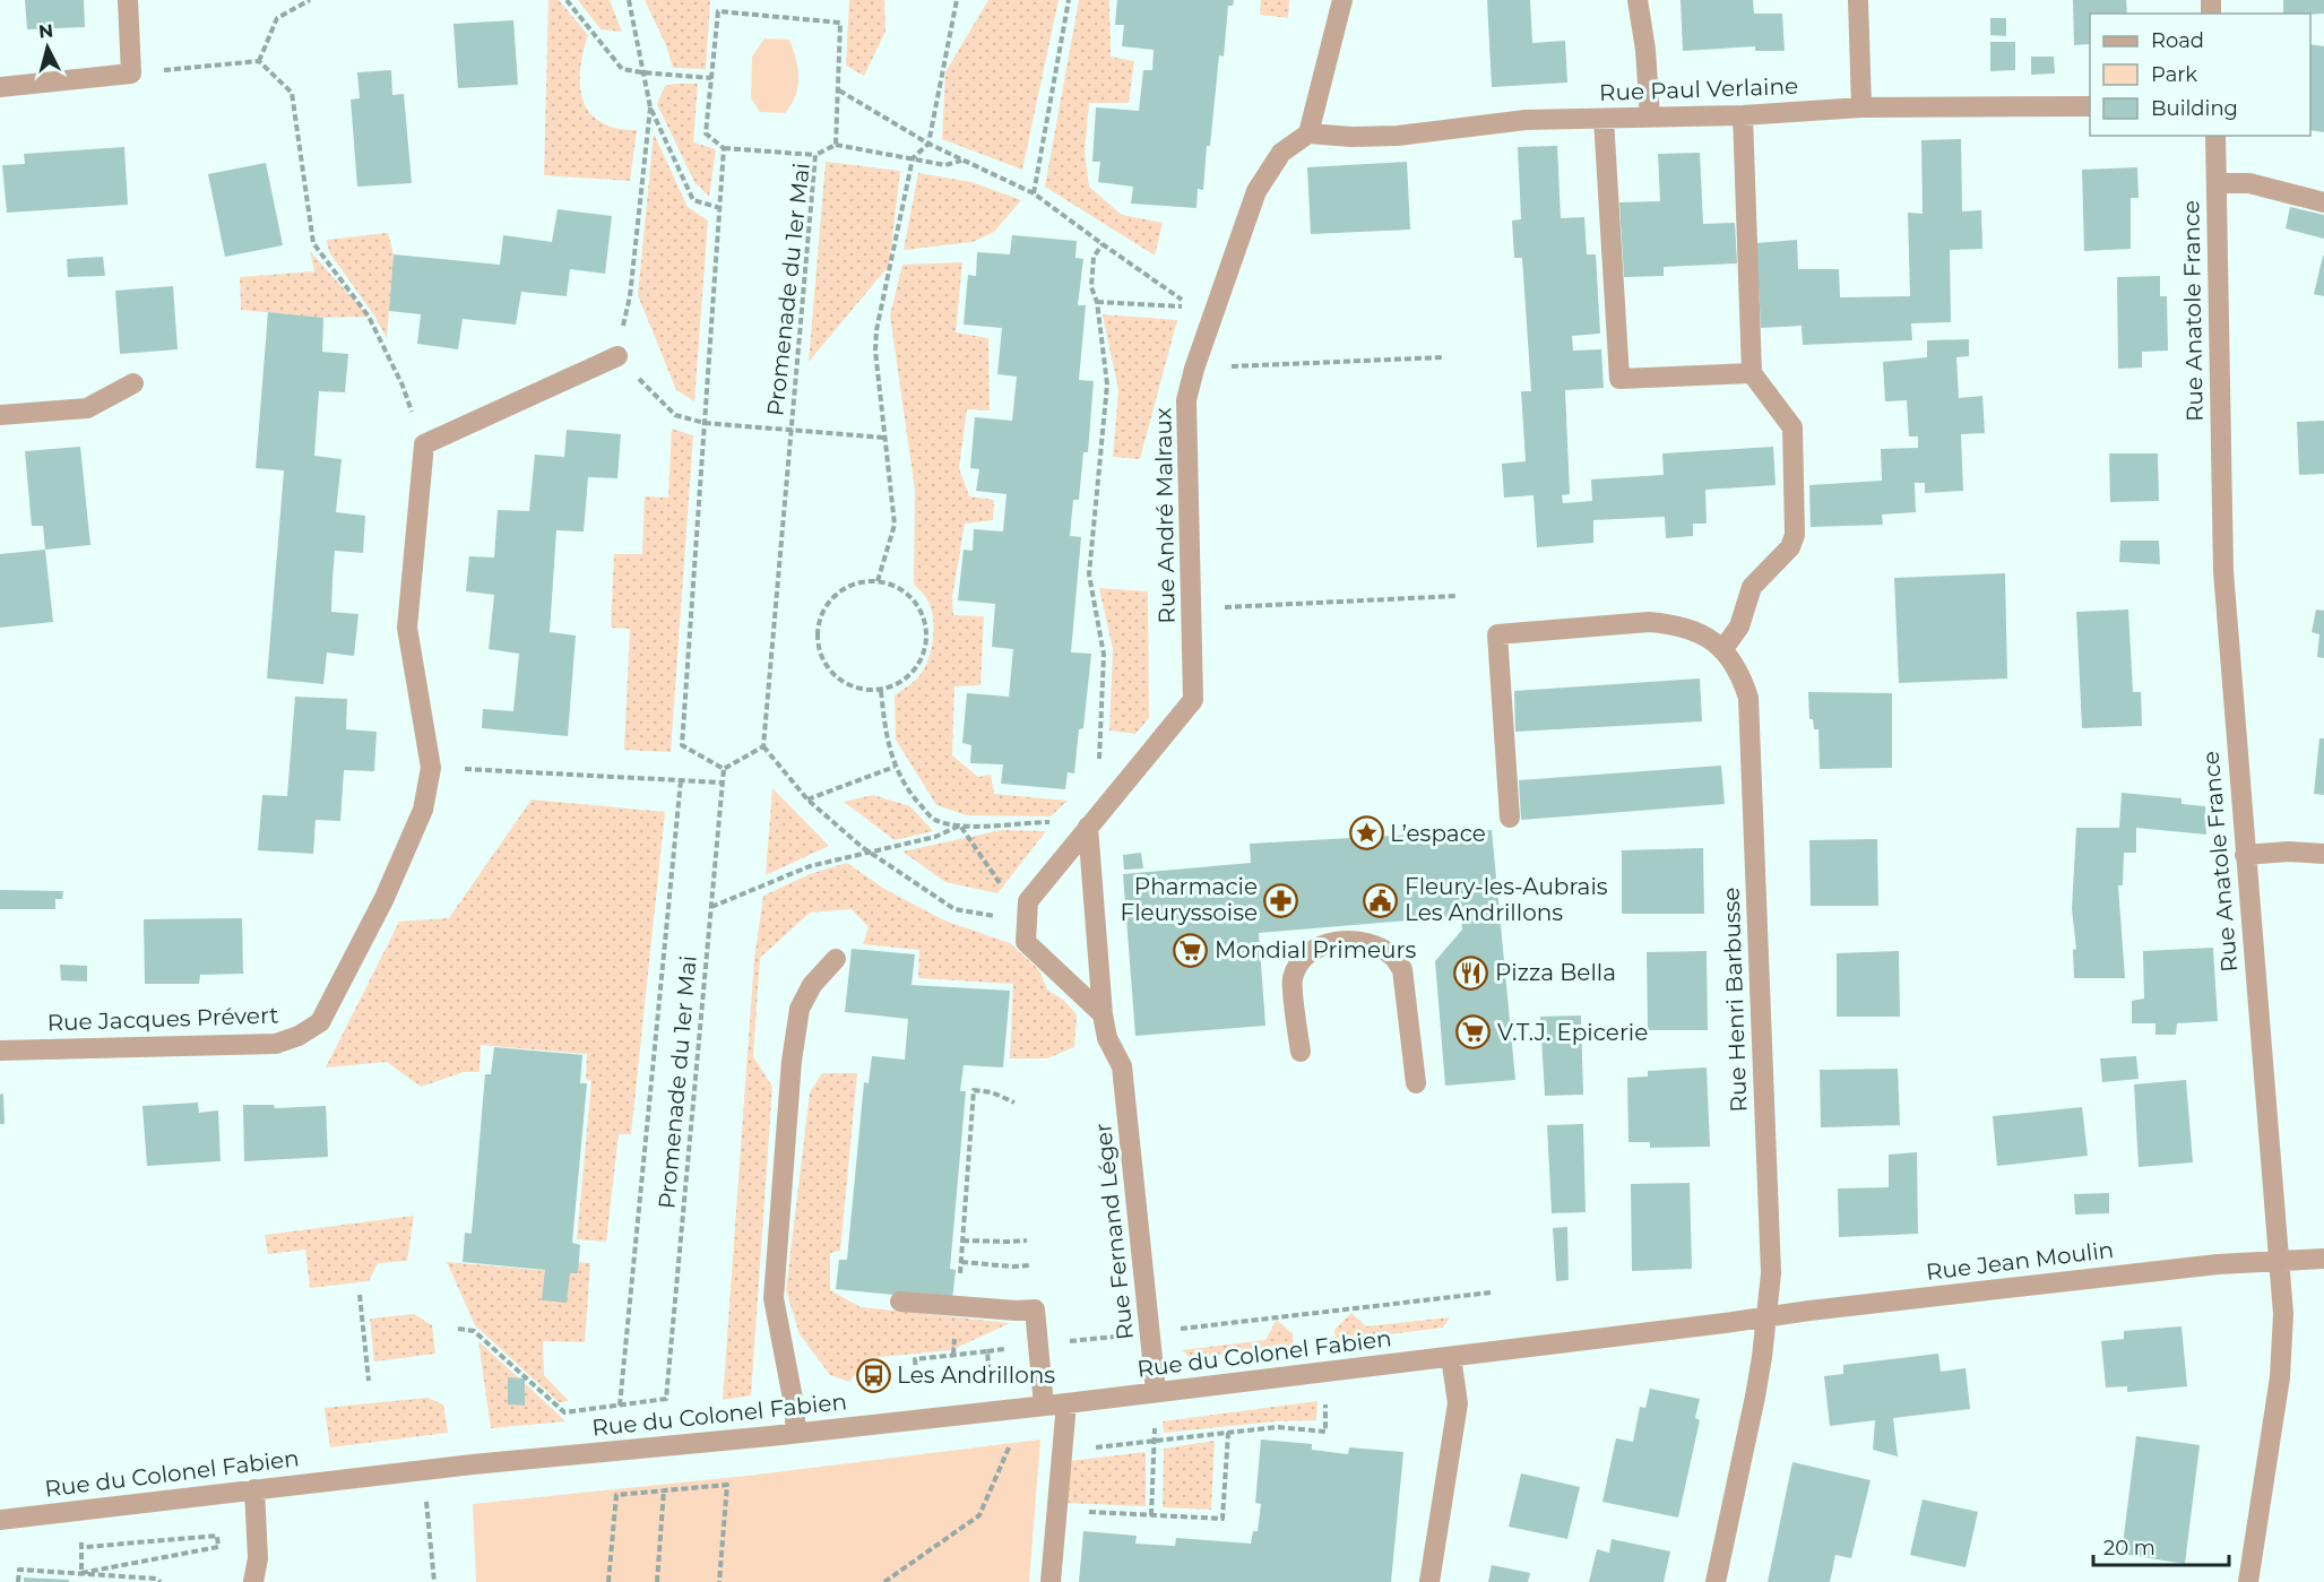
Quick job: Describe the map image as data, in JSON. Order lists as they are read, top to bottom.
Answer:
{
  "streets": {
    "street": [
      "Rue Paul Verlaine",
      "Rue Anatole France",
      "Rue André Malraux",
      "Rue Henri Barbusse",
      "Rue Jacques Prévert",
      "Rue Fernand Léger",
      "Rue Jean Moulin",
      "Rue du Colonel Fabien"
    ],
    "path": ["Promenade du 1er Mai"]
  },
  "crossings": [
    ["Rue Paul Verlaine", "Rue André Malraux"],
    ["Rue Anatole France", "Rue Jean Moulin"],
    ["Rue Henri Barbusse", "Rue Jean Moulin"],
    ["Rue Henri Barbusse", "Rue du Colonel Fabien"],
    ["Rue Fernand Léger", "Rue du Colonel Fabien"],
    ["Rue Jean Moulin", "Rue du Colonel Fabien"]
  ],
  "places": {
    "place": ["L’espace"],
    "pharmacy": ["Pharmacie Fleuryssoise"],
    "public building": ["Fleury-les-Aubrais Les Andrillons"],
    "supermarket": ["Mondial Primeurs", "V.T.J. Epicerie"],
    "restaurant": ["Pizza Bella"],
    "bus stop": ["Les Andrillons"]
  },
  "legend": ["Road", "Park", "Building"],
  "scale_bar": "20 m",
  "north": "top"
}
